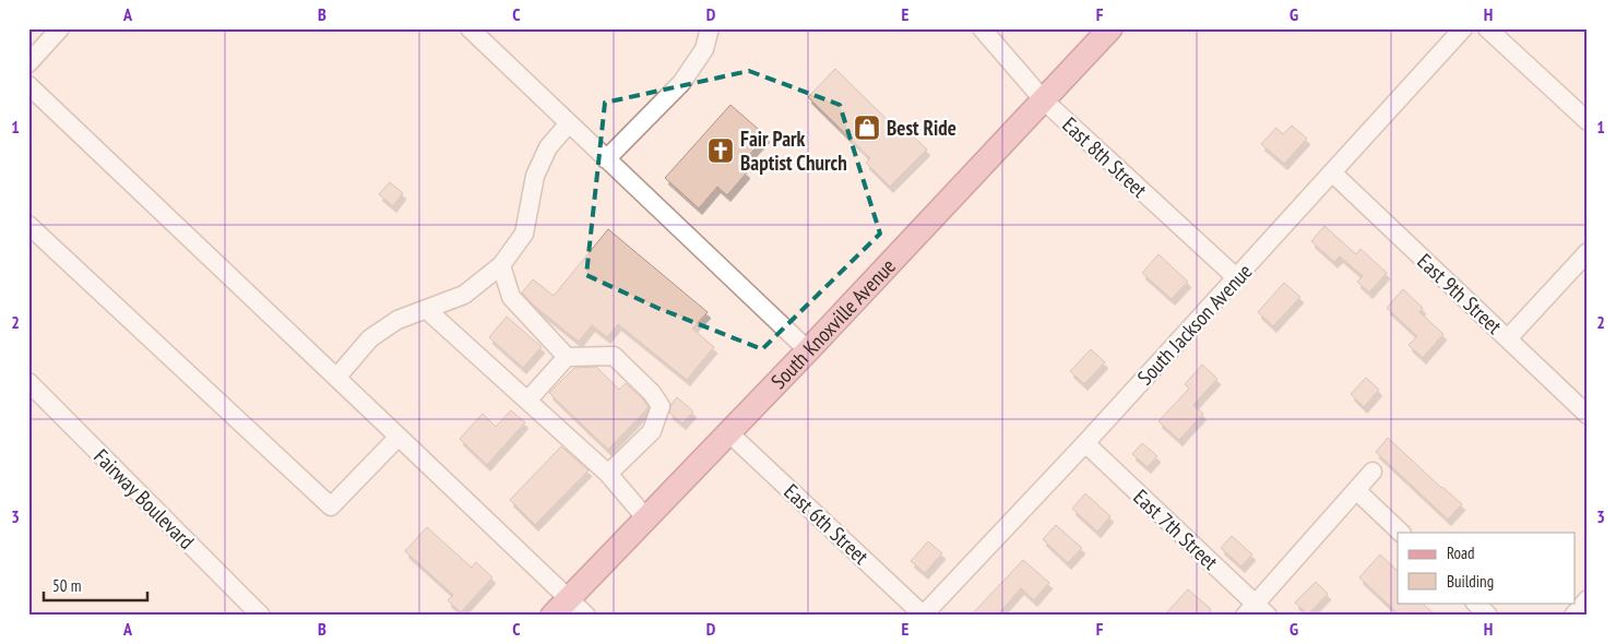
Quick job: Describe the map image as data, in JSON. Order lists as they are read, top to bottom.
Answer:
{
  "streets": {
    "main road": ["South Knoxville Avenue"],
    "street": [
      "East 8th Street",
      "East 9th Street",
      "South Jackson Avenue",
      "Fairway Boulevard",
      "East 6th Street",
      "East 7th Street"
    ]
  },
  "crossings": [
    ["East 8th Street", "South Knoxville Avenue"],
    ["East 8th Street", "South Jackson Avenue"],
    ["East 9th Street", "South Jackson Avenue"],
    ["South Knoxville Avenue", "East 6th Street"],
    ["South Jackson Avenue", "East 6th Street"],
    ["South Jackson Avenue", "East 7th Street"]
  ],
  "places": {
    "shop": ["Best Ride"],
    "church": ["Fair Park Baptist Church"]
  },
  "legend": ["Road", "Building"],
  "scale_bar": "50 m",
  "grid": {
    "columns": [
      "A",
      "B",
      "C",
      "D",
      "E",
      "F",
      "G",
      "H"
    ],
    "rows": ["1", "2", "3"]
  }
}
